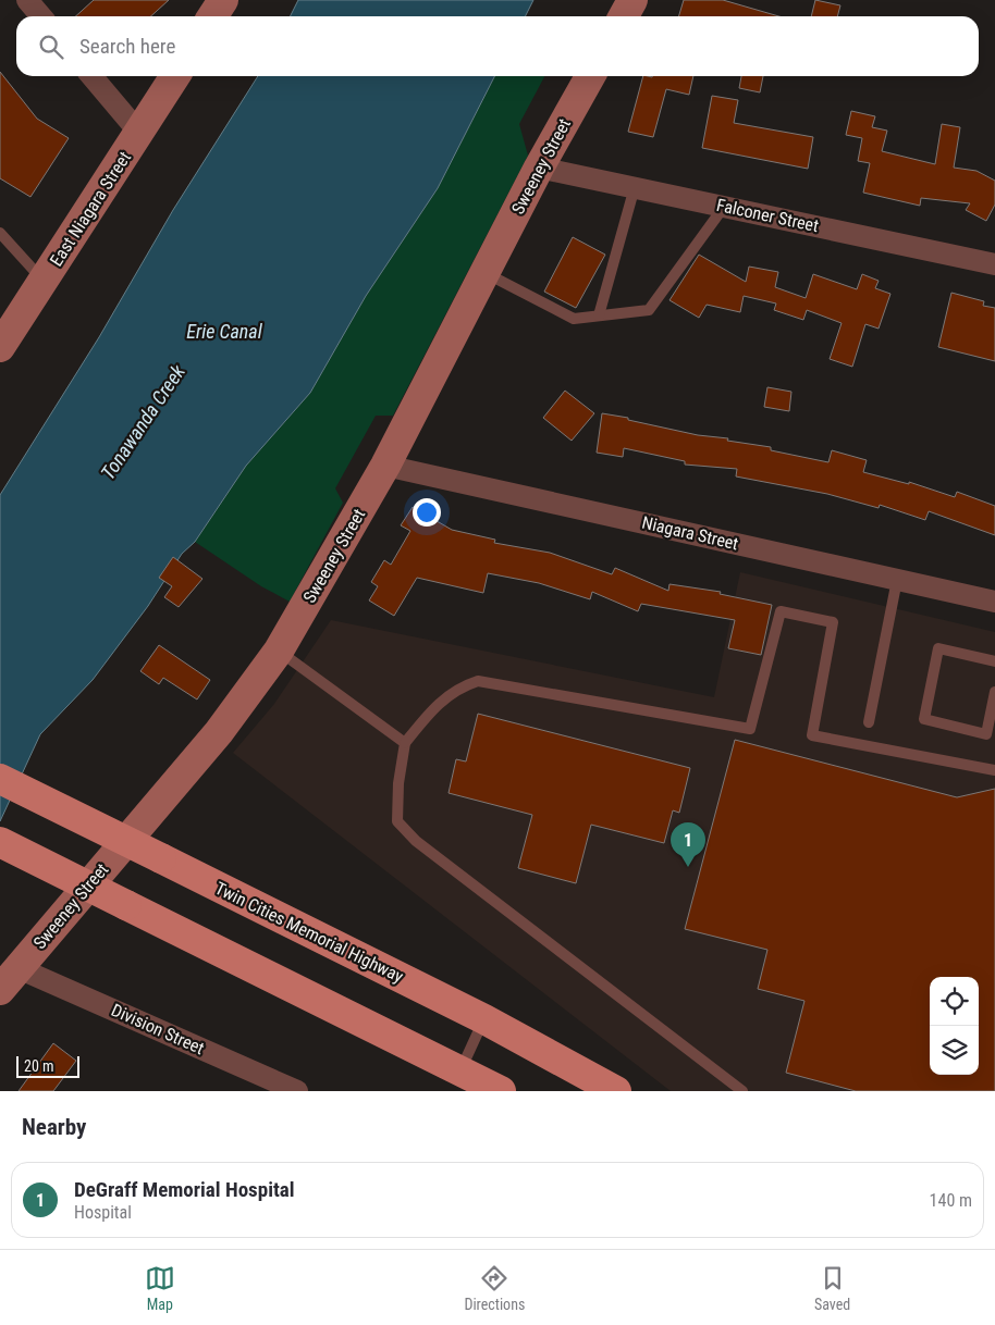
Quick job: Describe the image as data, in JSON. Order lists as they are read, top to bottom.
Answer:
{
  "streets": {
    "main road": ["Twin Cities Memorial Highway"],
    "street": [
      "Sweeney Street",
      "East Niagara Street",
      "Falconer Street",
      "Niagara Street",
      "Division Street"
    ]
  },
  "crossings": [
    ["Sweeney Street", "Falconer Street"],
    ["Sweeney Street", "Niagara Street"],
    ["Sweeney Street", "Division Street"]
  ],
  "water": ["Erie Canal", "Tonawanda Creek"],
  "scale_bar": "20 m",
  "page": {
    "search": "Search here",
    "pins": "1",
    "scale": "20 m",
    "heading": "Nearby",
    "list": [
      {
        "mark": "1",
        "name": "DeGraff Memorial Hospital",
        "note": "Hospital",
        "value": "140 m"
      }
    ],
    "nav": ["Map", "Directions", "Saved"]
  }
}
